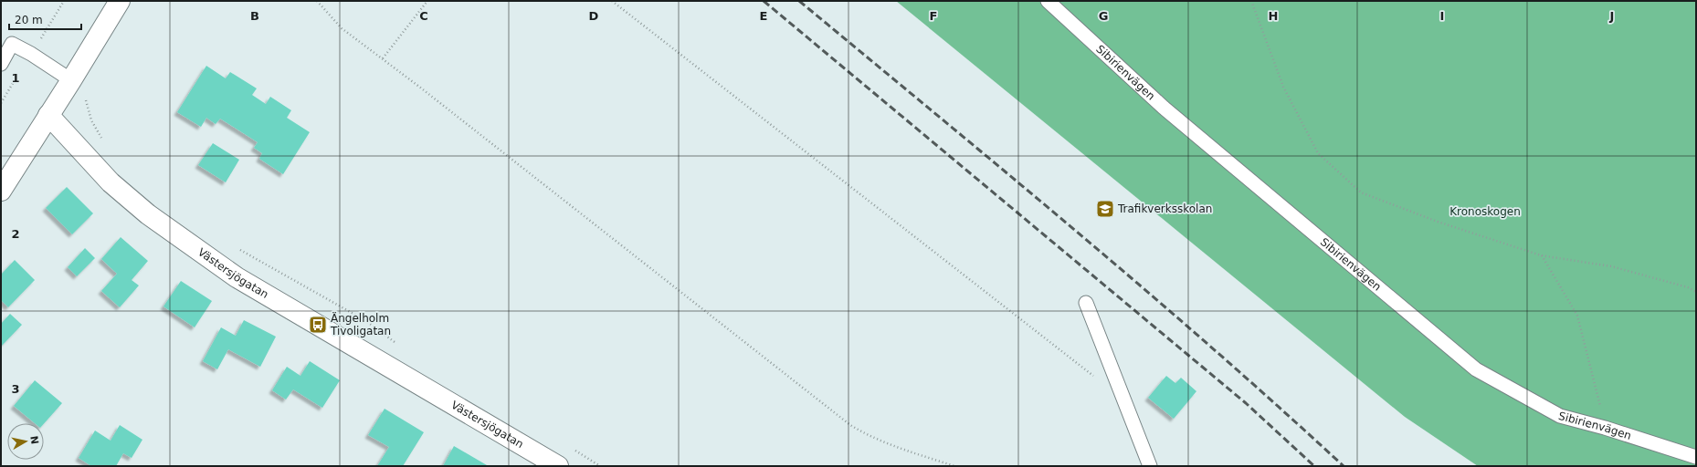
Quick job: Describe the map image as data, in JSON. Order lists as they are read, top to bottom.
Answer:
{
  "streets": {
    "street": ["Västersjögatan"],
    "lane": ["Sibirienvägen"]
  },
  "parks": ["Kronoskogen"],
  "places": {
    "school or university": ["Trafikverksskolan"],
    "bus stop": ["Ängelholm Tivoligatan"]
  },
  "scale_bar": "20 m",
  "north": "right",
  "grid": {
    "columns": [
      "B",
      "C",
      "D",
      "E",
      "F",
      "G",
      "H",
      "I",
      "J"
    ],
    "rows": ["1", "2", "3"]
  }
}
